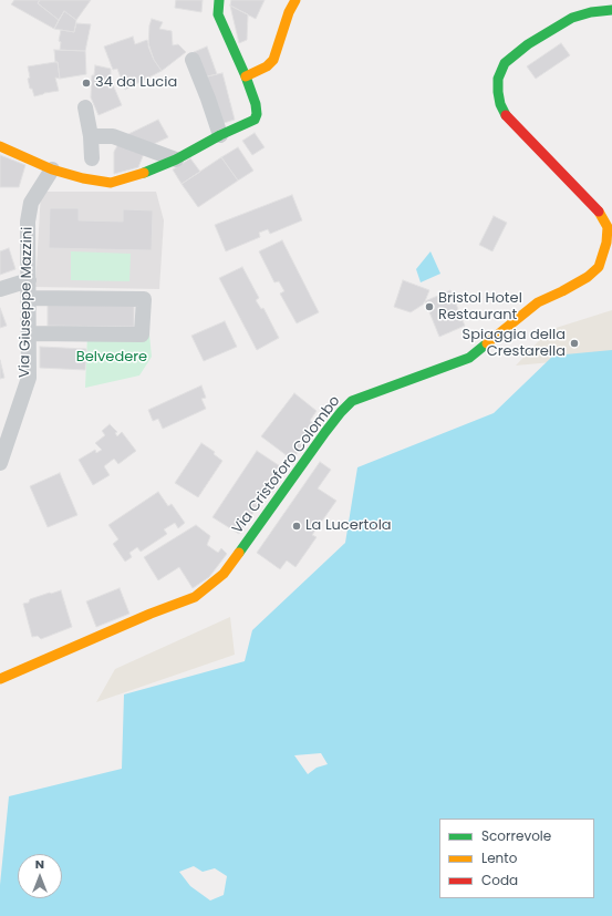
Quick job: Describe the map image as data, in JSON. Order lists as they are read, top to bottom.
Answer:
{
  "streets": {
    "street": ["Via Giuseppe Mazzini", "Via Cristoforo Colombo"]
  },
  "parks": ["Belvedere"],
  "places": [
    "34 da Lucia",
    "Bristol Hotel Restaurant",
    "Spiaggia della Crestarella",
    "La Lucertola"
  ],
  "legend": ["Scorrevole", "Lento", "Coda"],
  "north": "top"
}
